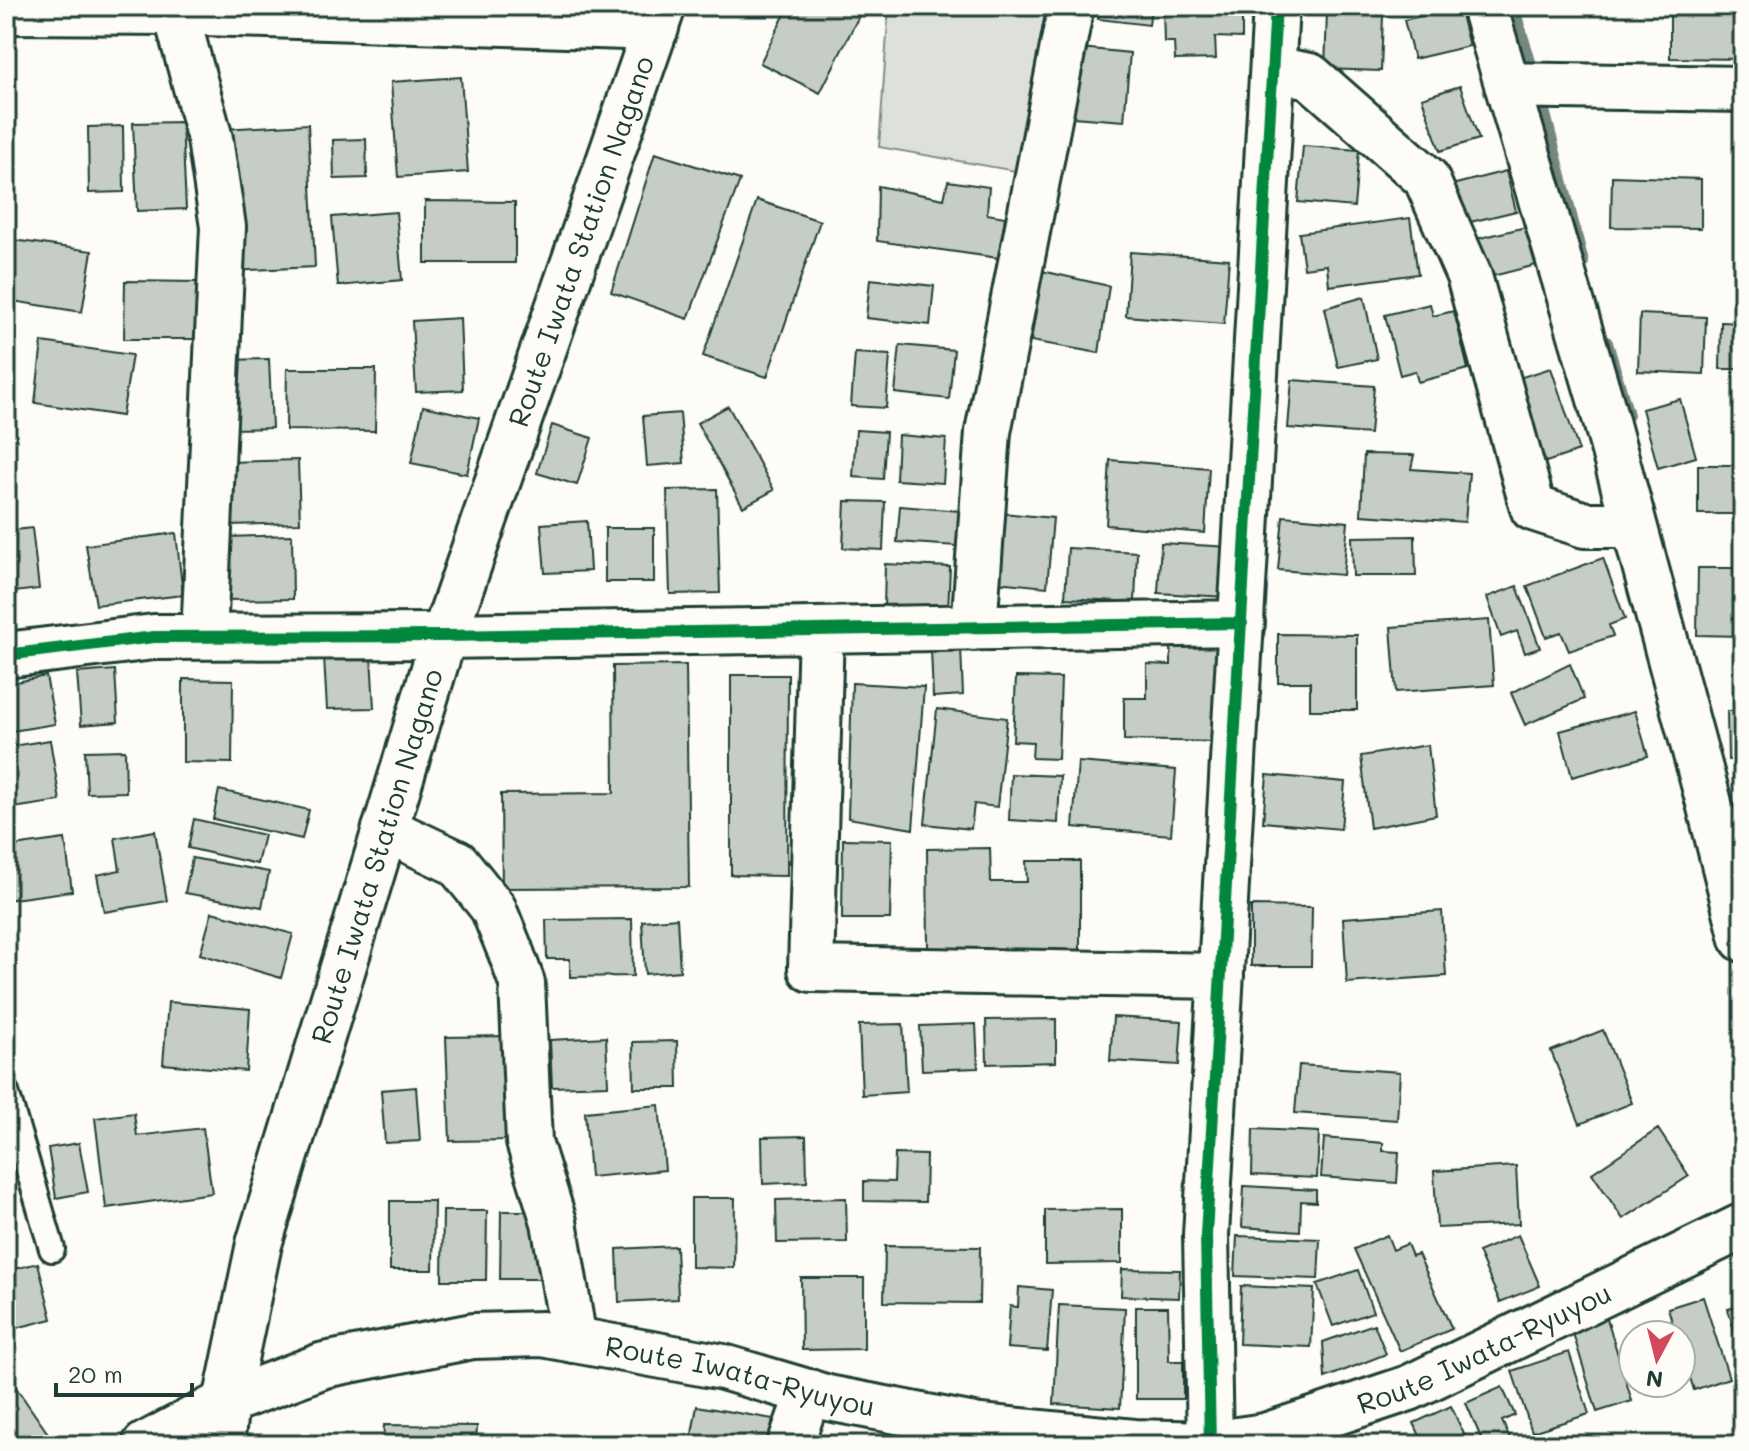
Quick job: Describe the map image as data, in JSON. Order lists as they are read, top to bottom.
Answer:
{
  "streets": {
    "street": ["Route Iwata Station Nagano", "Route Iwata-Ryuyou"]
  },
  "crossings": [
    ["Route Iwata Station Nagano", "Route Iwata-Ryuyou"]
  ],
  "scale_bar": "20 m",
  "north": "bottom"
}
